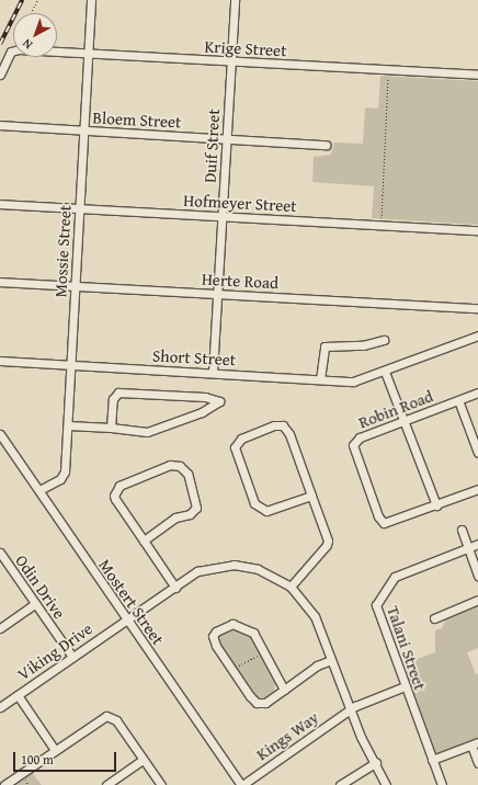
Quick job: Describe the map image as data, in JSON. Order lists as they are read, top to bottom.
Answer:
{
  "streets": {
    "street": [
      "Krige Street",
      "Bloem Street",
      "Duif Street",
      "Hofmeyer Street",
      "Mossie Street",
      "Herte Road",
      "Short Street",
      "Robin Road",
      "Odin Drive",
      "Mostert Street",
      "Talani Street",
      "Viking Drive",
      "Kings Way"
    ]
  },
  "crossings": [
    ["Krige Street", "Duif Street"],
    ["Krige Street", "Mossie Street"],
    ["Bloem Street", "Duif Street"],
    ["Bloem Street", "Mossie Street"],
    ["Duif Street", "Hofmeyer Street"],
    ["Duif Street", "Herte Road"],
    ["Duif Street", "Short Street"],
    ["Hofmeyer Street", "Mossie Street"],
    ["Mossie Street", "Herte Road"],
    ["Mossie Street", "Short Street"],
    ["Mossie Street", "Mostert Street"],
    ["Odin Drive", "Viking Drive"],
    ["Mostert Street", "Viking Drive"],
    ["Mostert Street", "Kings Way"],
    ["Talani Street", "Kings Way"]
  ],
  "scale_bar": "100 m",
  "north": "bottom left"
}
